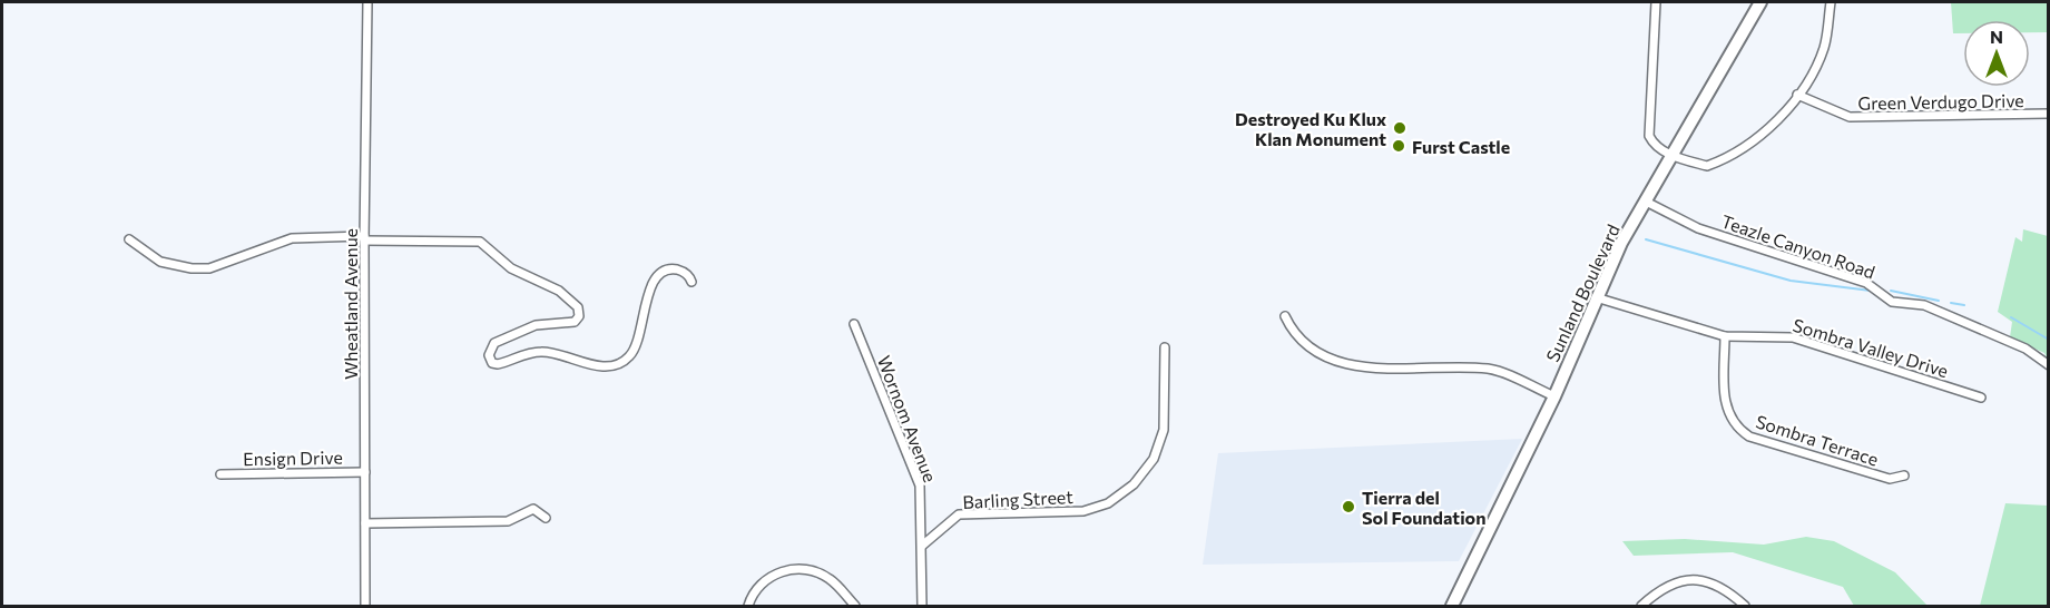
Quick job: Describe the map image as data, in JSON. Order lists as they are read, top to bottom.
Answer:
{
  "streets": {
    "main road": ["Sunland Boulevard"],
    "street": [
      "Green Verdugo Drive",
      "Teazle Canyon Road",
      "Wheatland Avenue",
      "Sombra Valley Drive",
      "Wornom Avenue",
      "Sombra Terrace",
      "Ensign Drive",
      "Barling Street"
    ]
  },
  "crossings": [
    ["Teazle Canyon Road", "Sunland Boulevard"],
    ["Sunland Boulevard", "Sombra Valley Drive"],
    ["Wheatland Avenue", "Ensign Drive"],
    ["Sombra Valley Drive", "Sombra Terrace"],
    ["Wornom Avenue", "Barling Street"]
  ],
  "places": ["Destroyed Ku Klux Klan Monument", "Furst Castle", "Tierra del Sol Foundation"],
  "north": "top"
}
